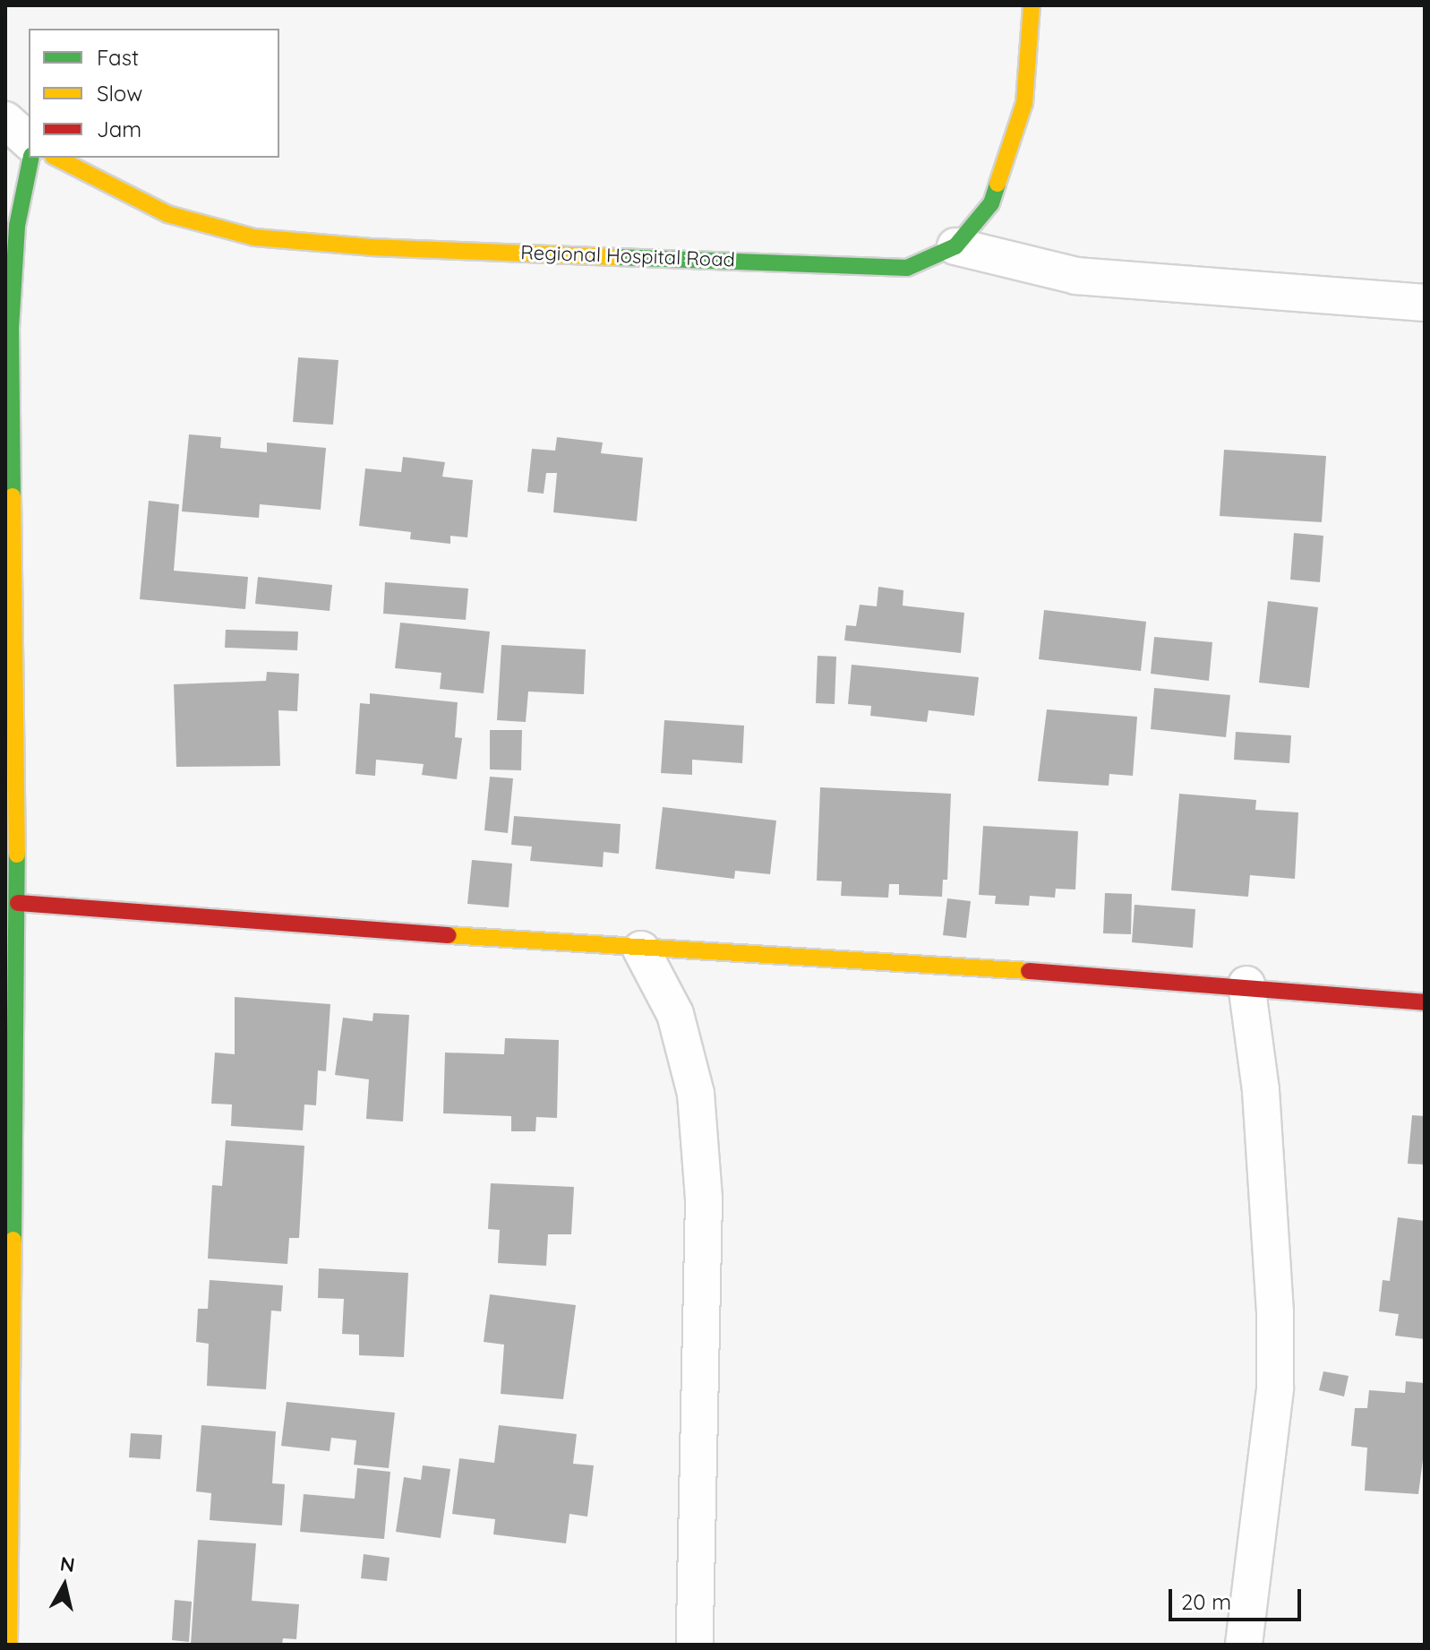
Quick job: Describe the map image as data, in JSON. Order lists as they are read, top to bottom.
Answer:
{
  "streets": {
    "street": ["Regional Hospital Road"]
  },
  "legend": ["Fast", "Slow", "Jam"],
  "scale_bar": "20 m",
  "north": "top"
}
